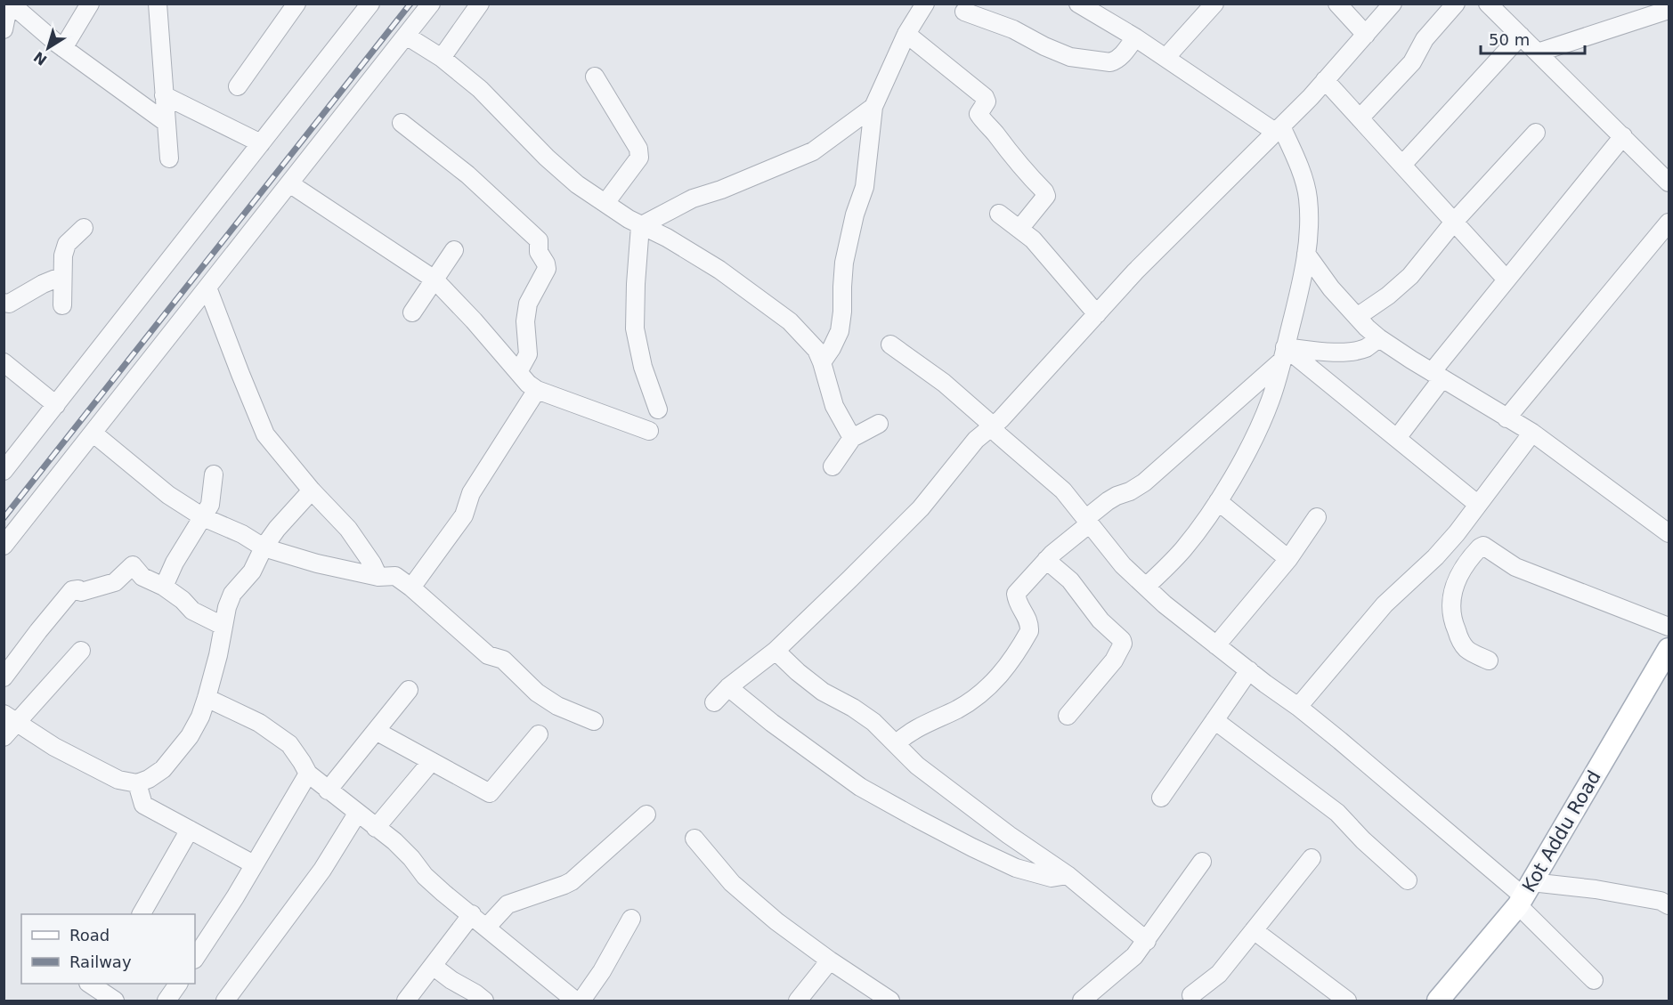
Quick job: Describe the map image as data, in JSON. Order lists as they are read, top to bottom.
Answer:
{
  "streets": {
    "main road": ["Kot Addu Road"]
  },
  "legend": ["Road", "Railway"],
  "scale_bar": "50 m",
  "north": "bottom left"
}
